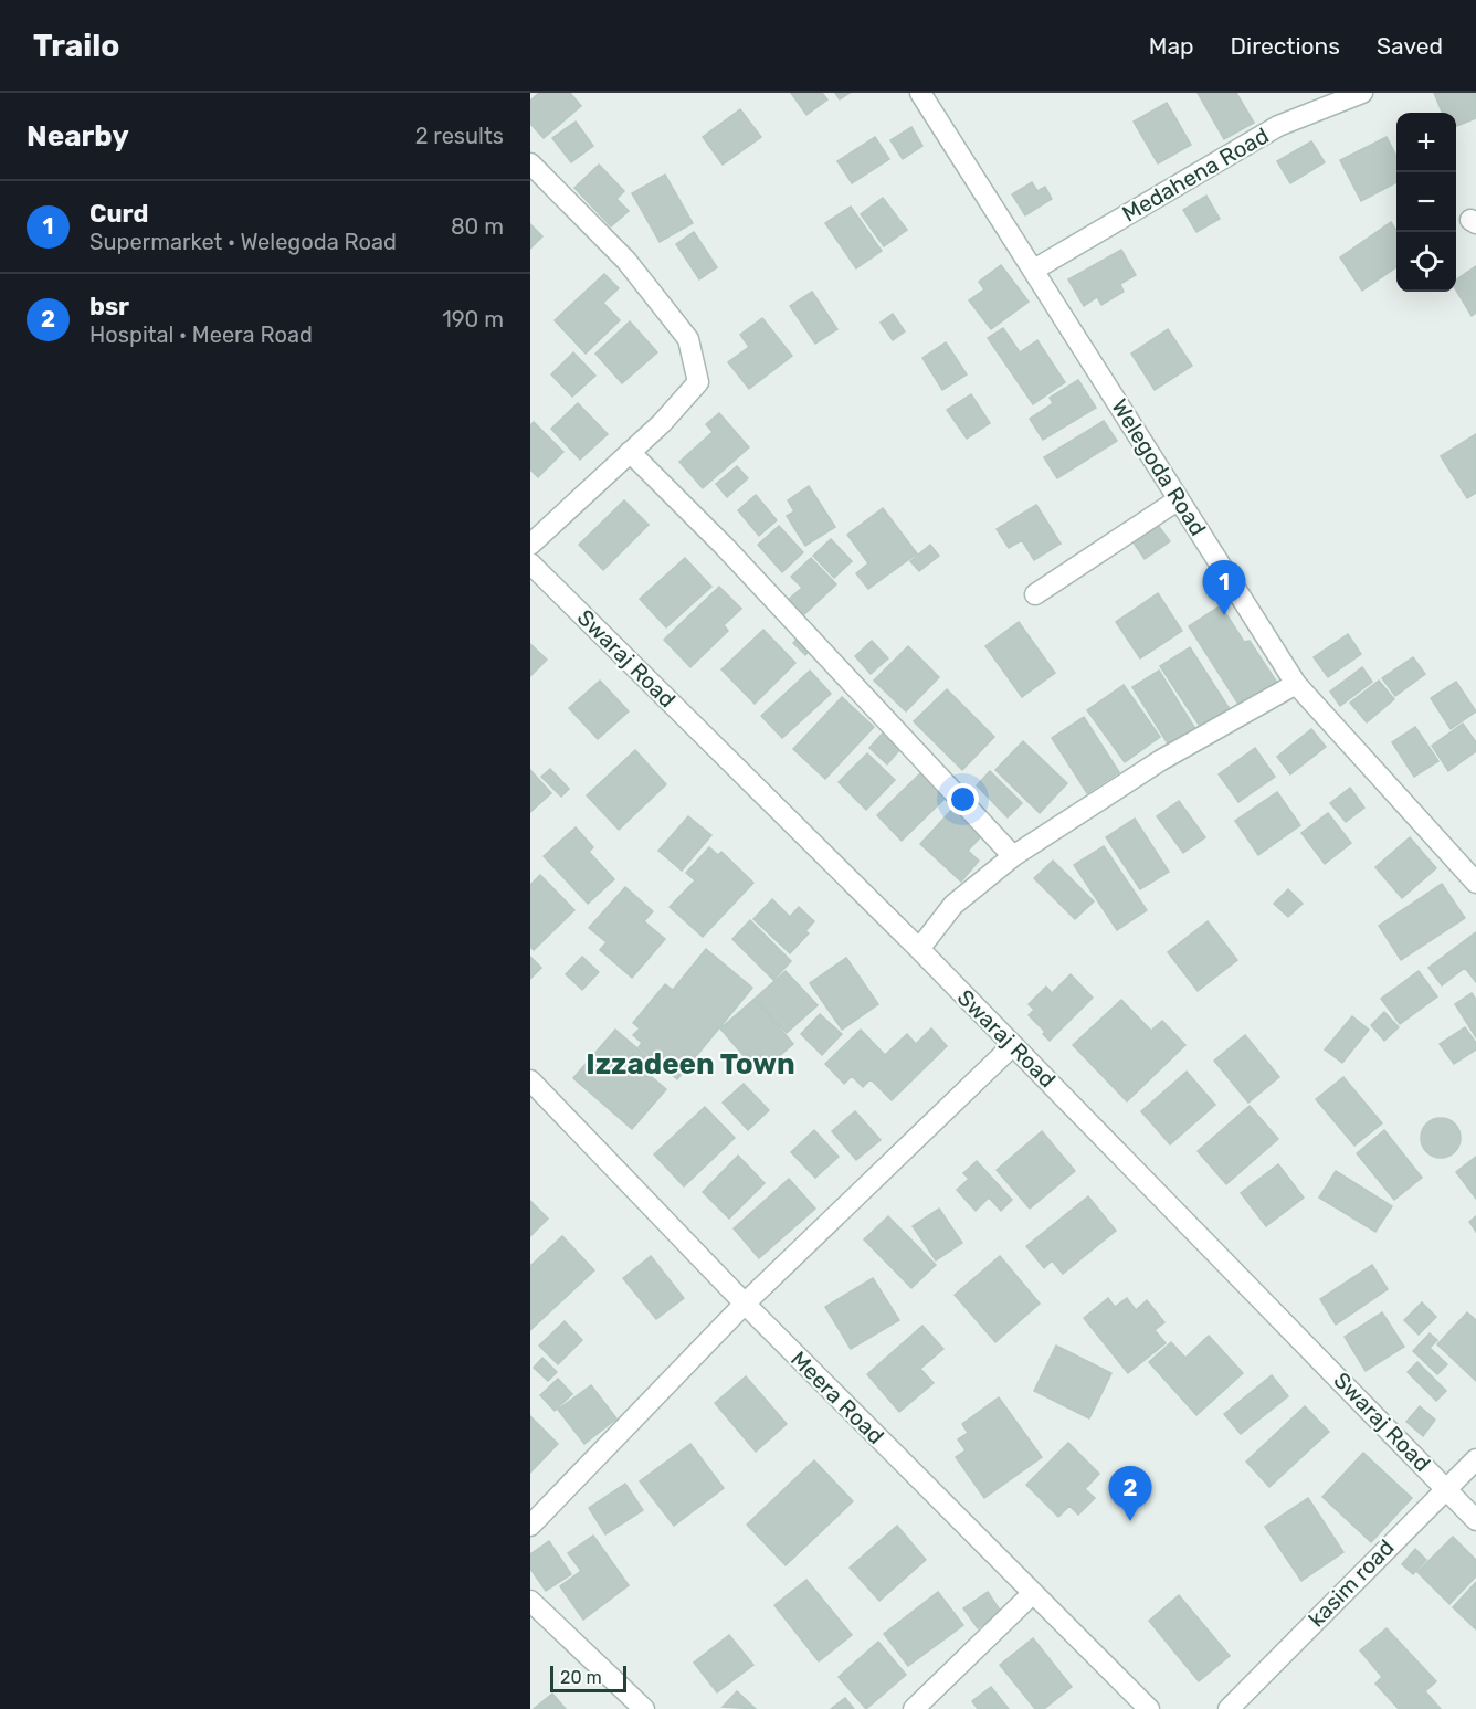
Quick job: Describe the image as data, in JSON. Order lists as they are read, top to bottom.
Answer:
{
  "streets": {
    "street": [
      "Medahena Road",
      "Welegoda Road",
      "Swaraj Road",
      "Meera Road",
      "kasim road"
    ]
  },
  "crossings": [
    ["Medahena Road", "Welegoda Road"],
    ["Swaraj Road", "kasim road"]
  ],
  "districts": ["Izzadeen Town"],
  "scale_bar": "20 m",
  "page": {
    "header": "Trailo",
    "nav": ["Map", "Directions", "Saved"],
    "heading": ["Nearby", "2 results"],
    "map_buttons": ["+", "−"],
    "list": [
      {
        "mark": "1",
        "name": "Curd",
        "note": "Supermarket · Welegoda Road",
        "value": "80 m"
      },
      {
        "mark": "2",
        "name": "bsr",
        "note": "Hospital · Meera Road",
        "value": "190 m"
      }
    ],
    "pins": ["1", "2"],
    "scale": "20 m"
  }
}
